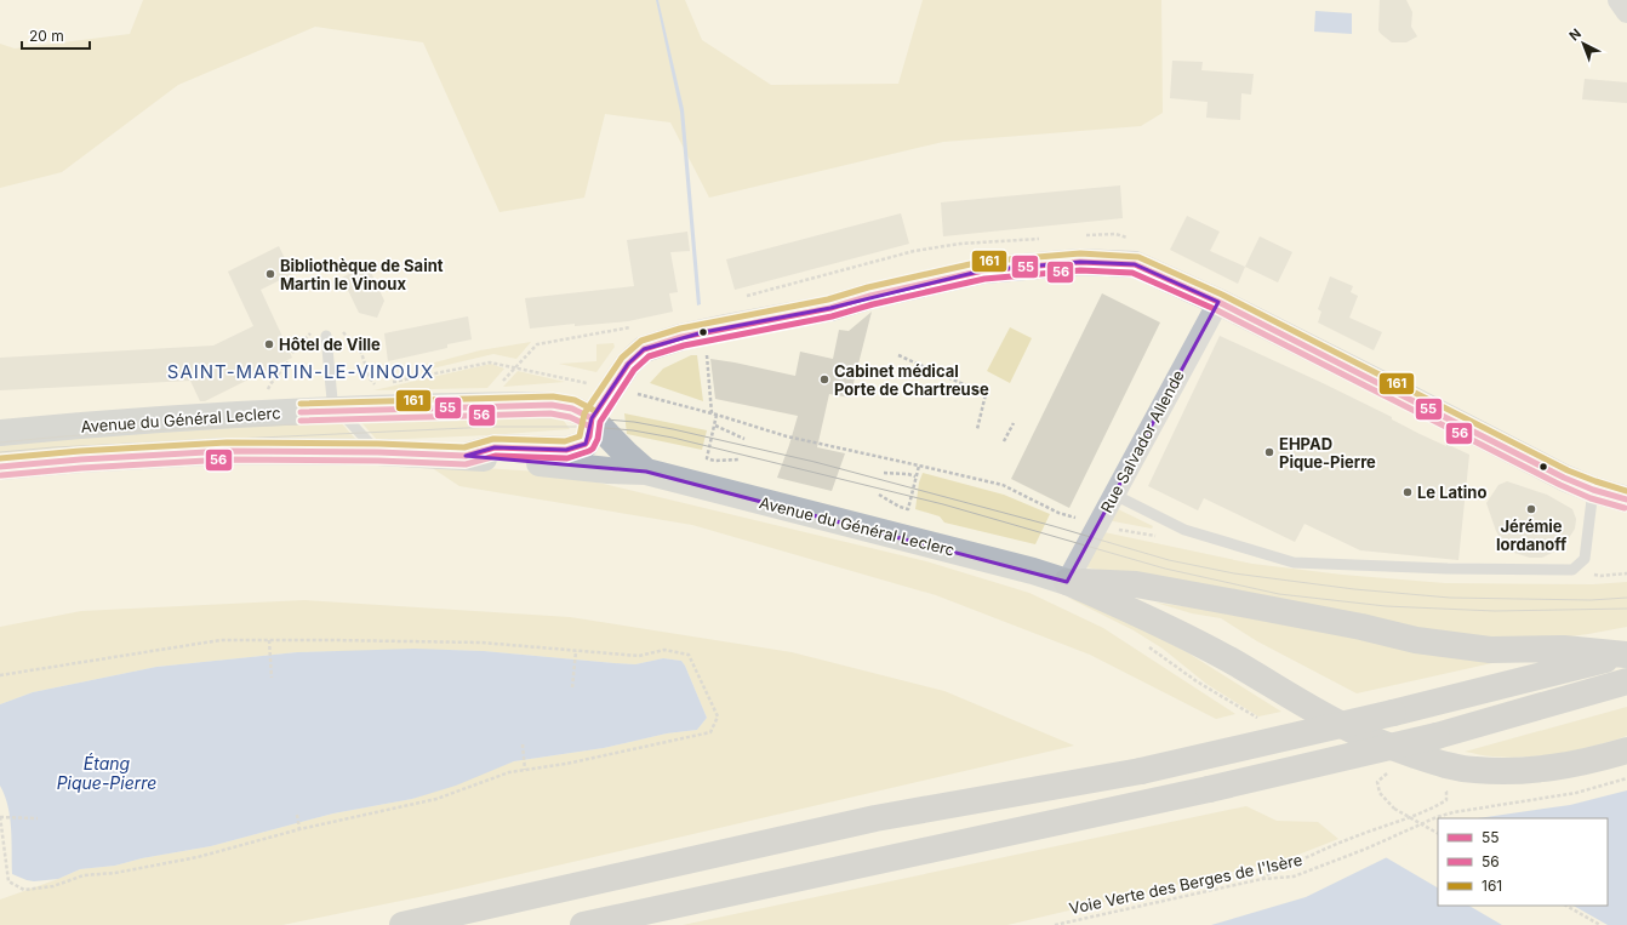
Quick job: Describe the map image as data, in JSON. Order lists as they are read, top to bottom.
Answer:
{
  "streets": {
    "main road": ["Avenue du Général Leclerc"],
    "street": ["Rue Salvador Allende"],
    "path": ["Voie Verte des Berges de l'Isère"]
  },
  "crossings": [
    ["Avenue du Général Leclerc", "Rue Salvador Allende"]
  ],
  "districts": ["SAINT-MARTIN-LE-VINOUX"],
  "water": ["Étang Pique-Pierre"],
  "places": [
    "Bibliothèque de Saint Martin le Vinoux",
    "Hôtel de Ville",
    "Cabinet médical Porte de Chartreuse",
    "EHPAD Pique-Pierre",
    "Le Latino",
    "Jérémie Iordanoff"
  ],
  "lines": ["transit line 161", "transit line 55", "transit line 56"],
  "legend": ["55", "56", "161"],
  "scale_bar": "20 m",
  "north": "top left"
}
